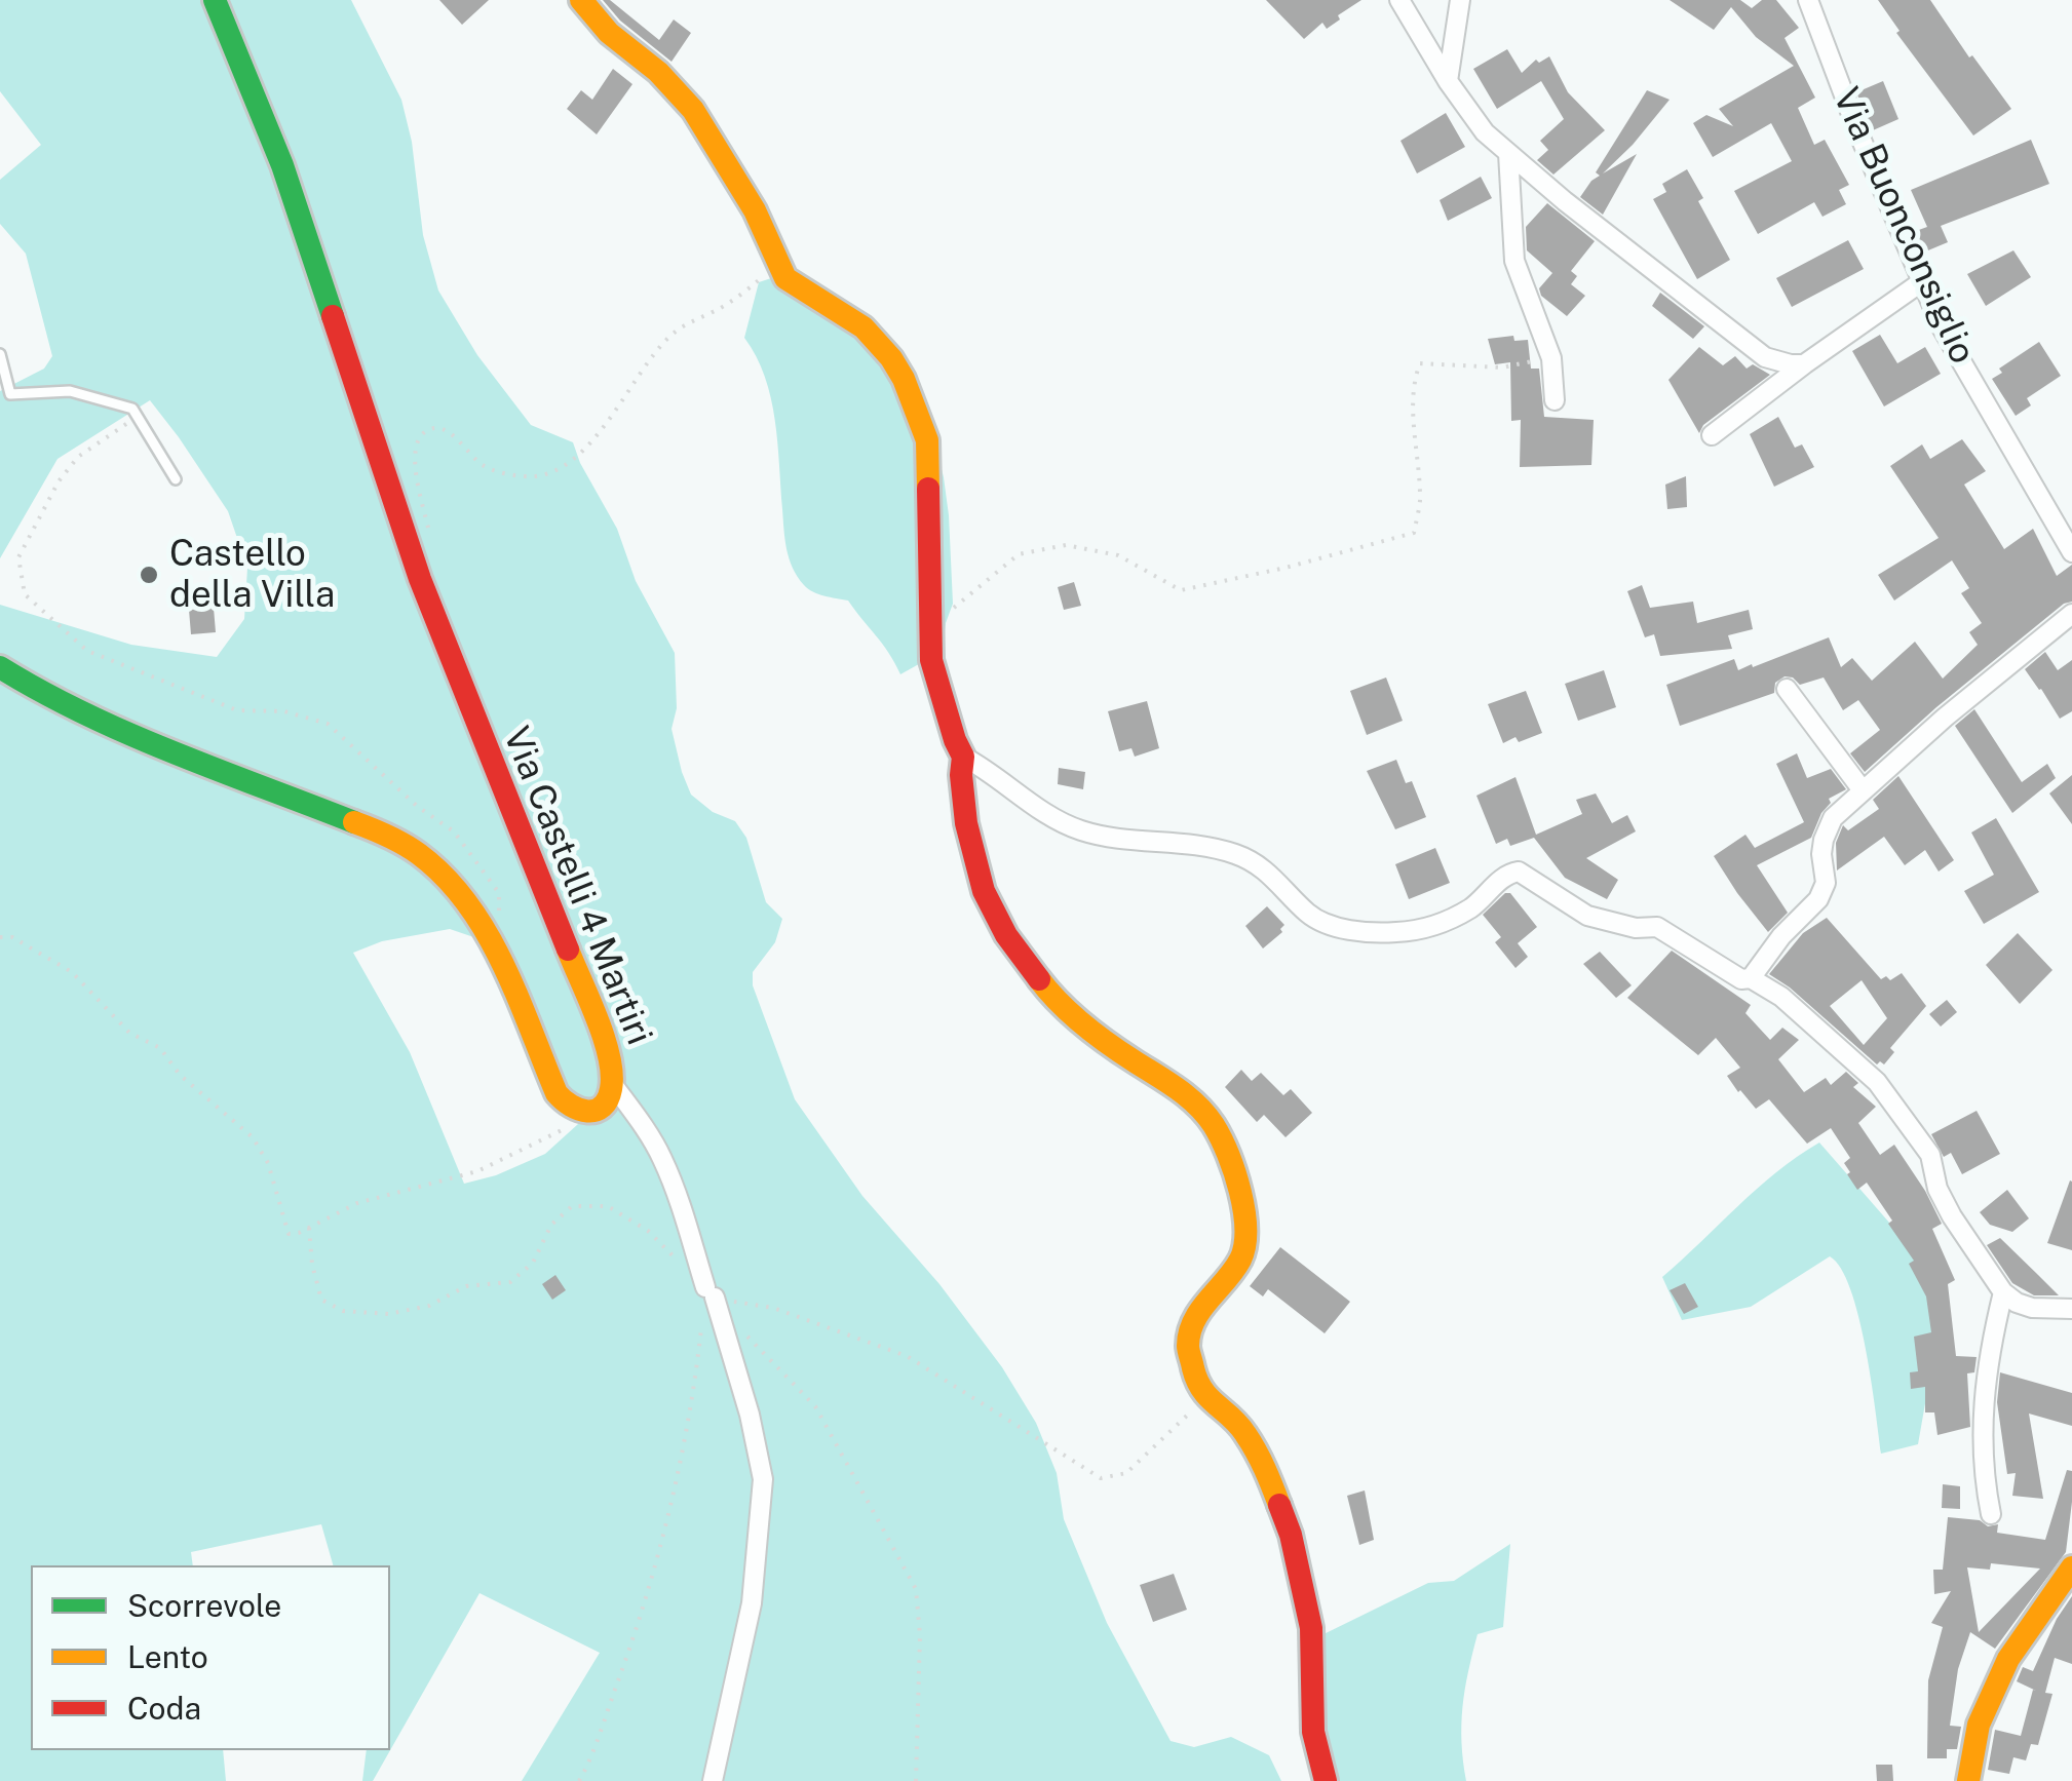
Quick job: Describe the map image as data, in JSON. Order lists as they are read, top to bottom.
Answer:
{
  "streets": {
    "street": ["Via Buonconsiglio", "Via Castelli 4 Martiri"]
  },
  "places": ["Castello della Villa"],
  "legend": ["Scorrevole", "Lento", "Coda"]
}
